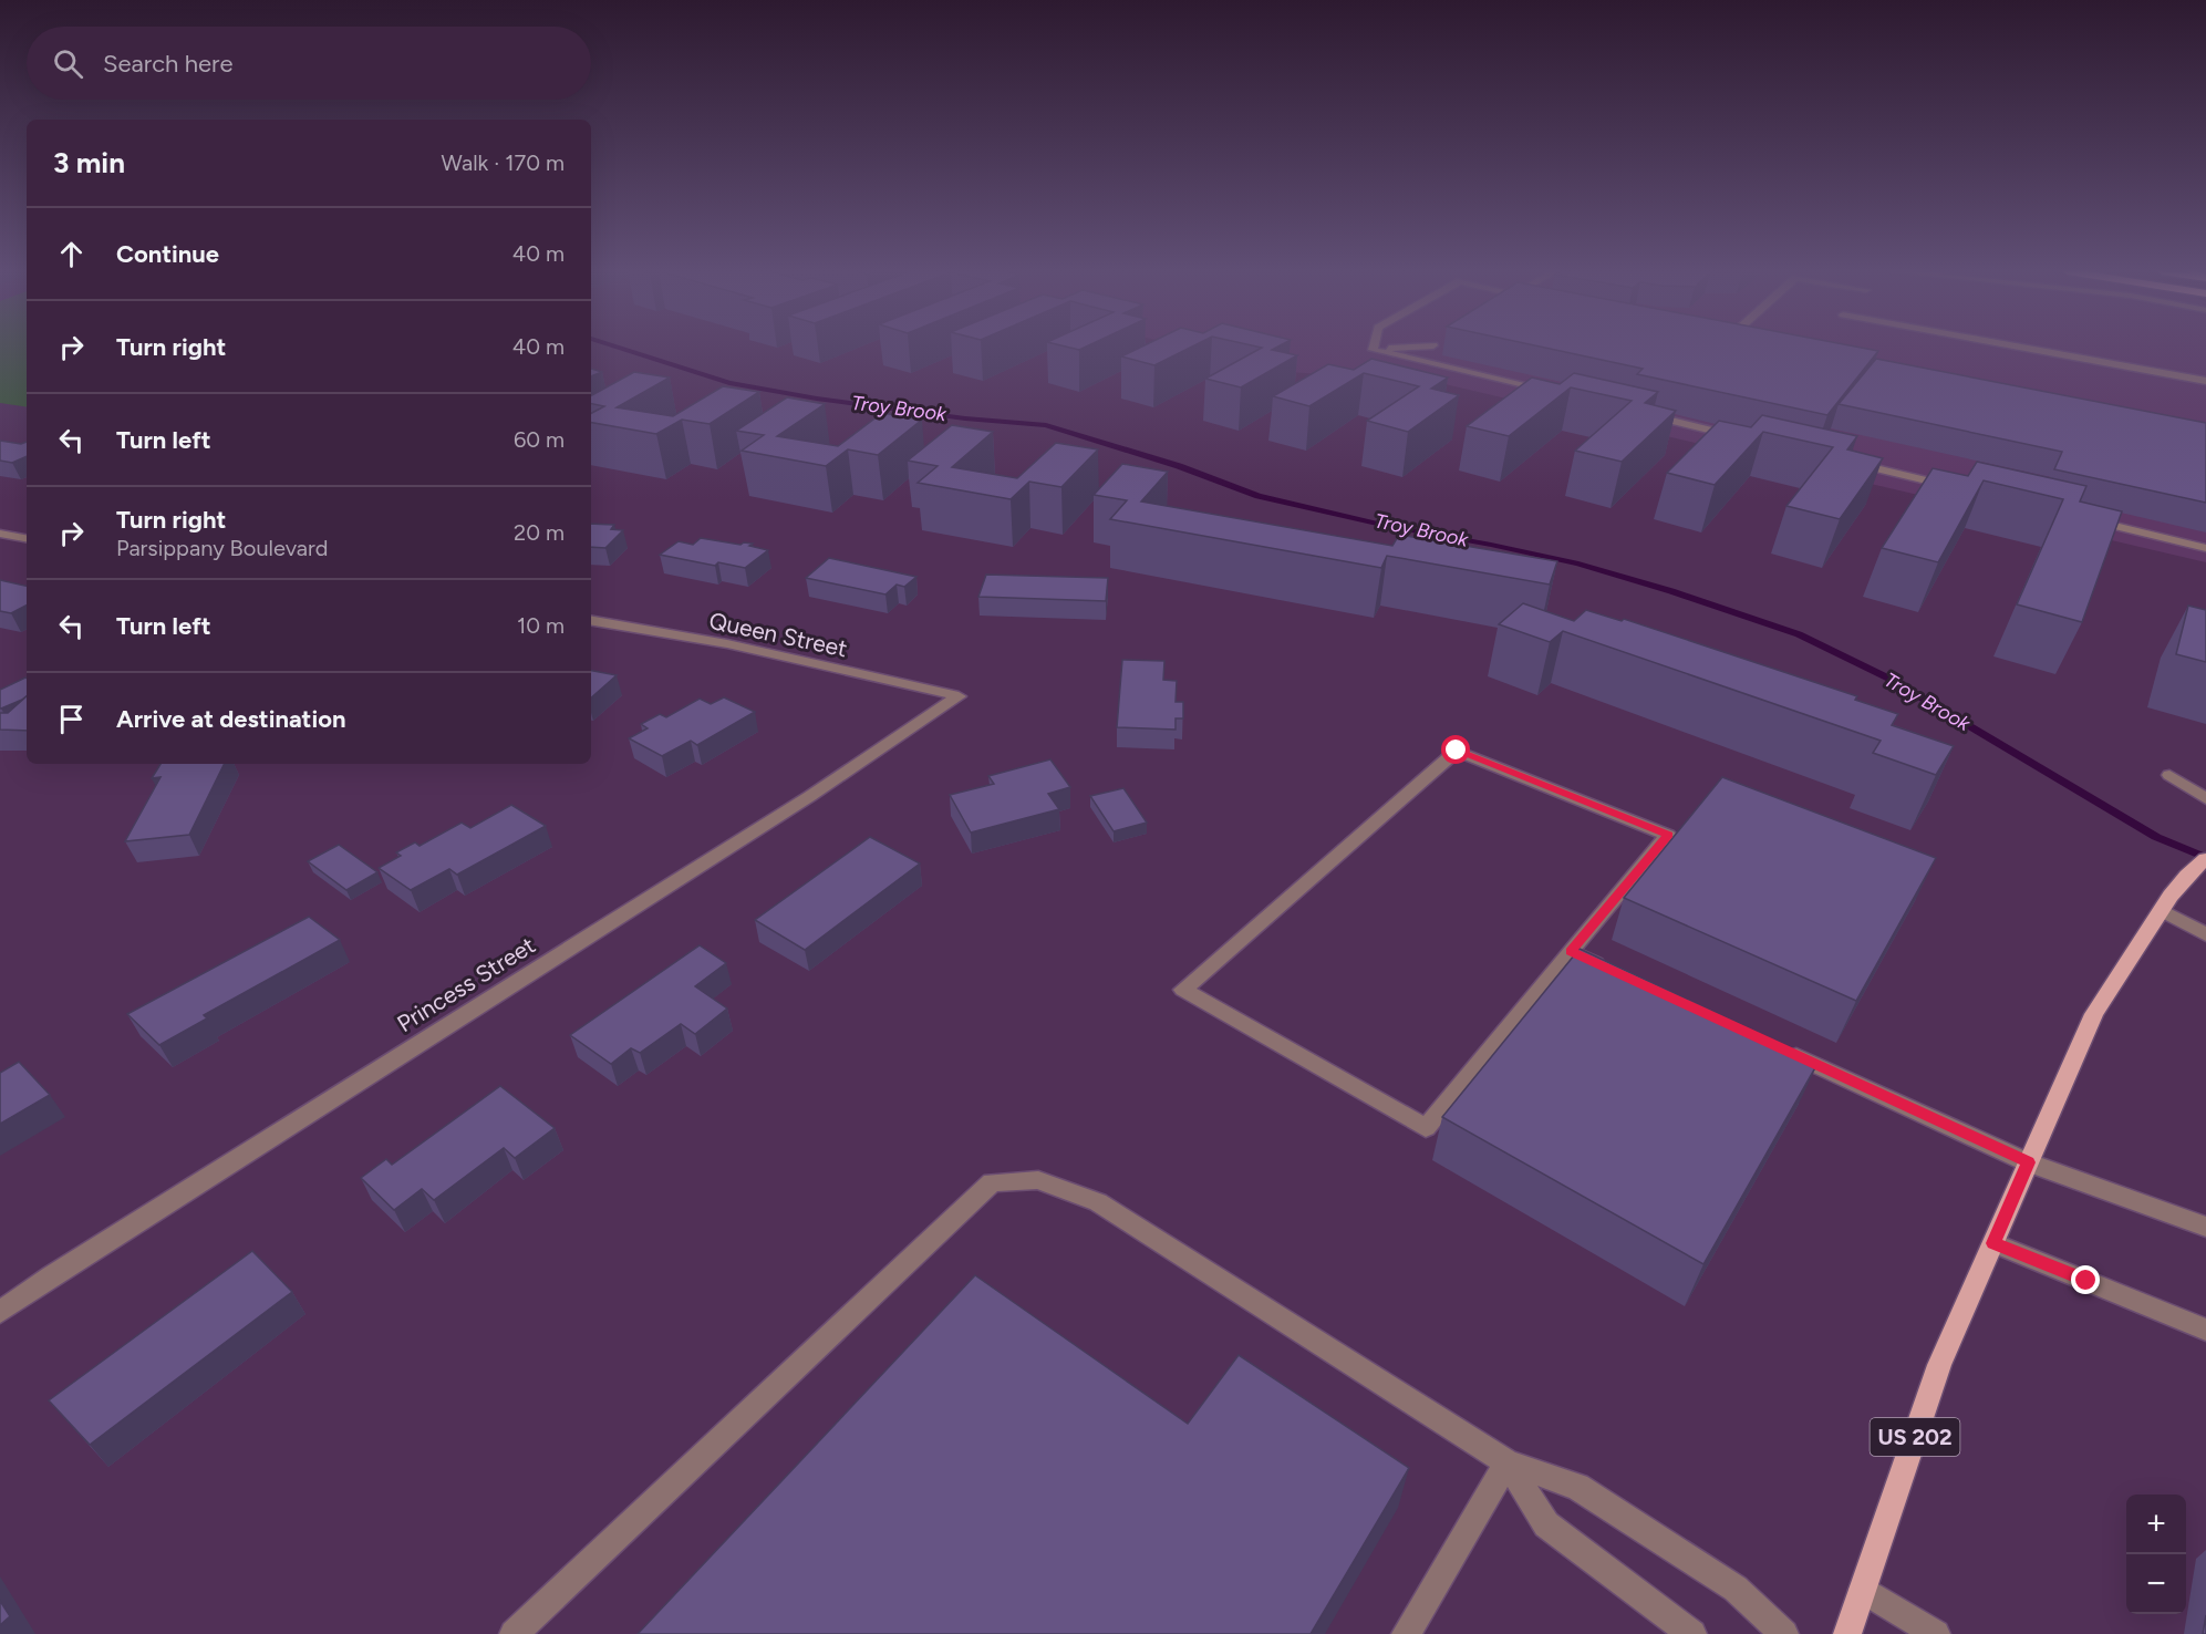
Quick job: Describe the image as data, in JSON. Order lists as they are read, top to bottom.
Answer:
{
  "streets": {
    "main road": ["US 202"],
    "street": ["Queen Street", "Princess Street"]
  },
  "crossings": [
    ["Queen Street", "Princess Street"]
  ],
  "water": ["Troy Brook"],
  "page": {
    "search": "Search here",
    "heading": ["3 min", "Walk · 170 m"],
    "list": [
      ["Continue", "40 m"],
      ["Turn right", "40 m"],
      ["Turn left", "60 m"],
      ["Turn right", "Parsippany Boulevard", "20 m"],
      ["Turn left", "10 m"],
      "Arrive at destination"
    ],
    "map_buttons": ["+", "−"]
  }
}
